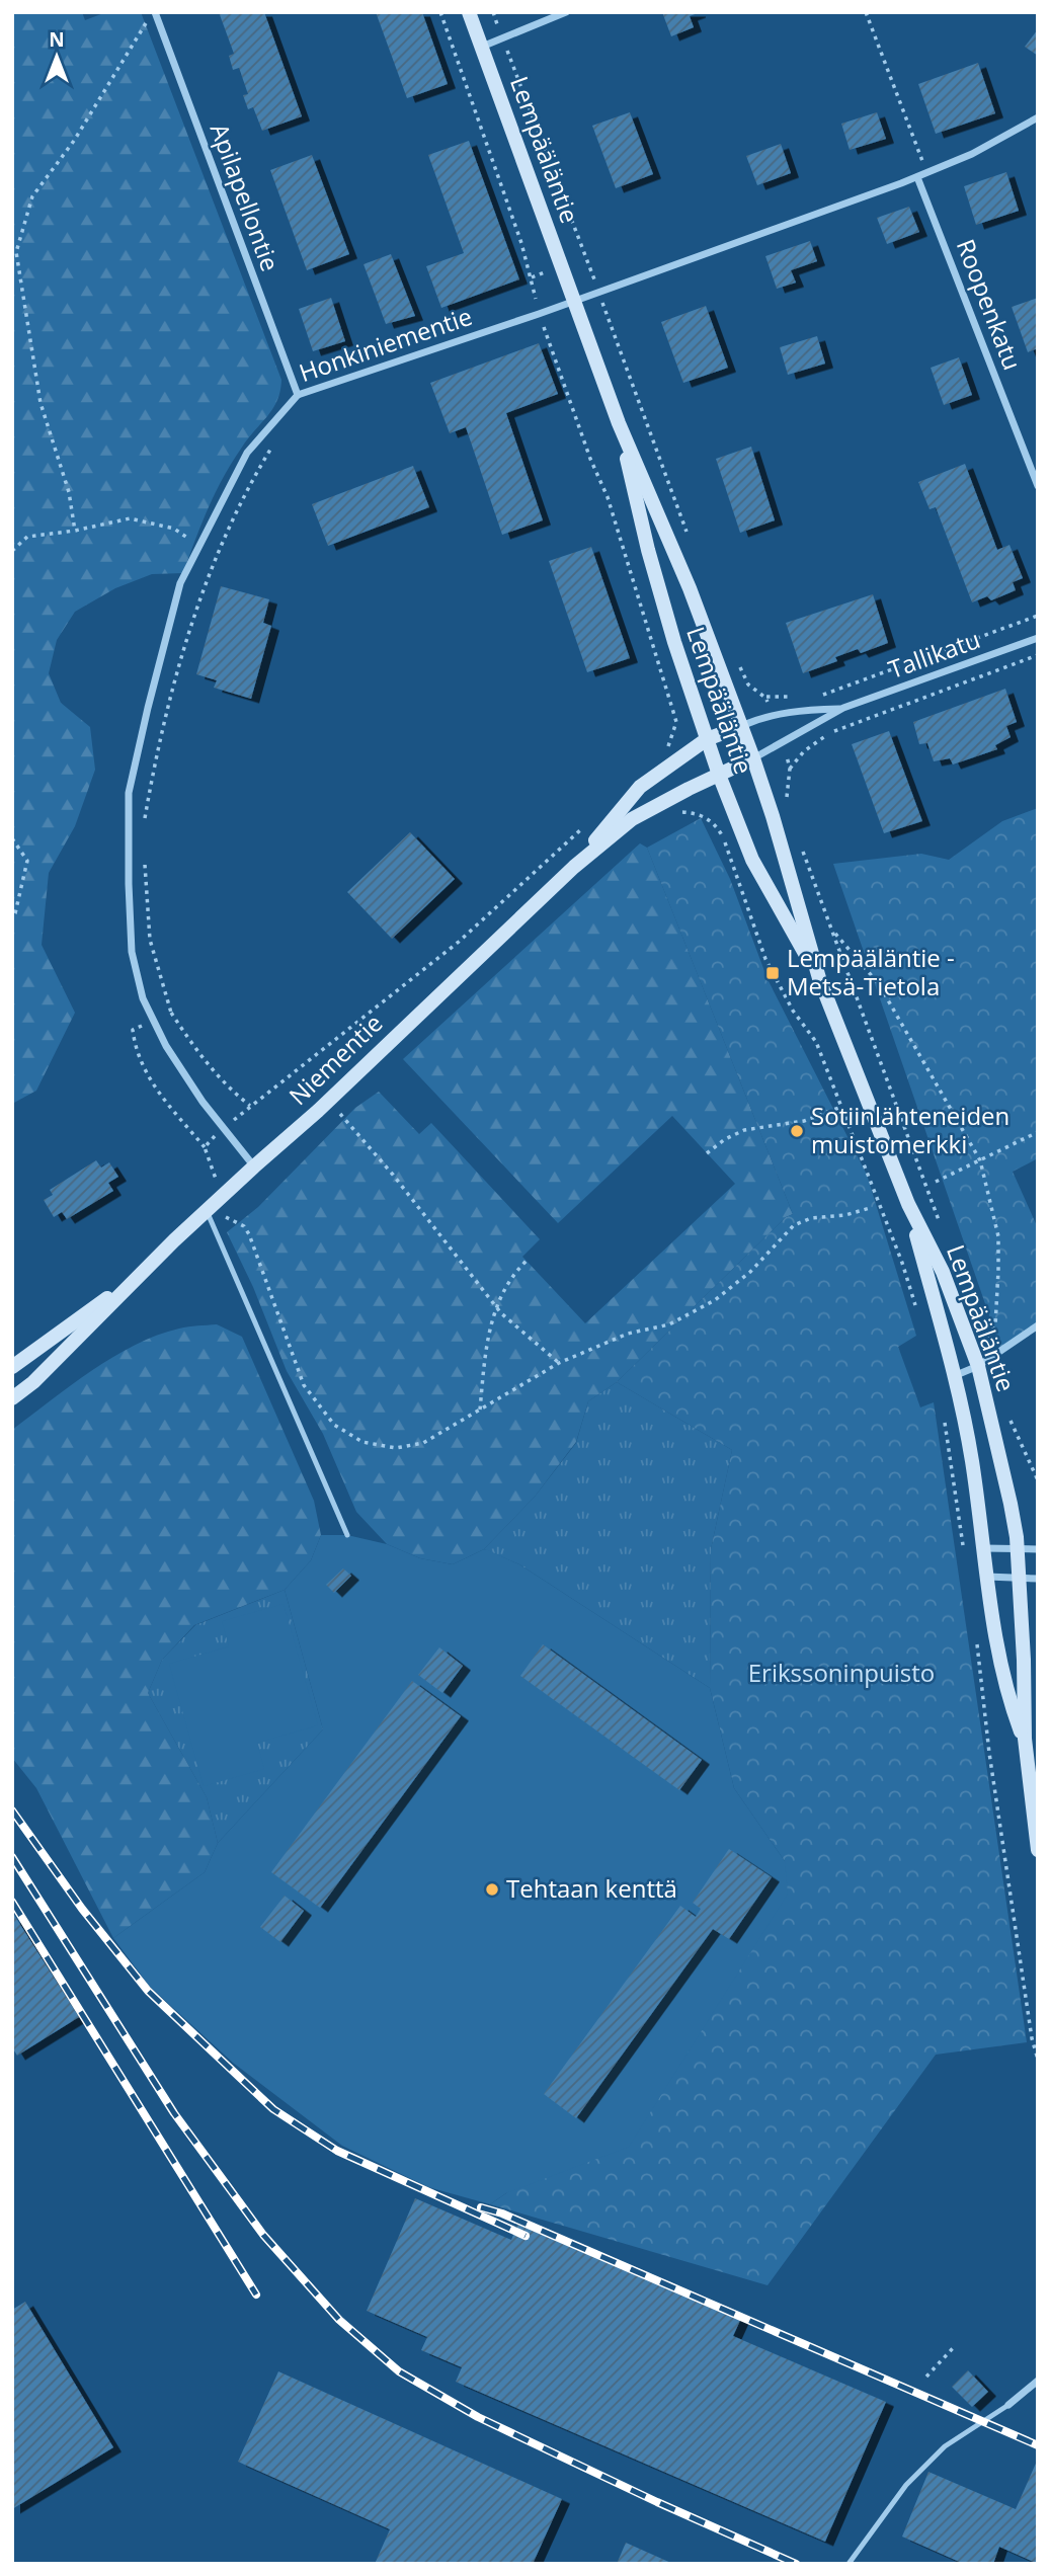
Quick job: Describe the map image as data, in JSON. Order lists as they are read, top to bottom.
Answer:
{
  "streets": {
    "main road": ["Lempääläntie", "Niementie"],
    "street": [
      "Apilapellontie",
      "Roopenkatu",
      "Honkiniementie",
      "Tallikatu"
    ]
  },
  "crossings": [
    ["Lempääläntie", "Honkiniementie"],
    ["Lempääläntie", "Tallikatu"],
    ["Lempääläntie", "Niementie"],
    ["Apilapellontie", "Honkiniementie"],
    ["Roopenkatu", "Honkiniementie"],
    ["Honkiniementie", "Niementie"],
    ["Tallikatu", "Niementie"]
  ],
  "parks": ["Erikssoninpuisto"],
  "places": {
    "transit": ["Lempääläntie - Metsä-Tietola"],
    "other": ["Sotiinlähteneiden muistomerkki", "Tehtaan kenttä"]
  },
  "north": "top"
}
